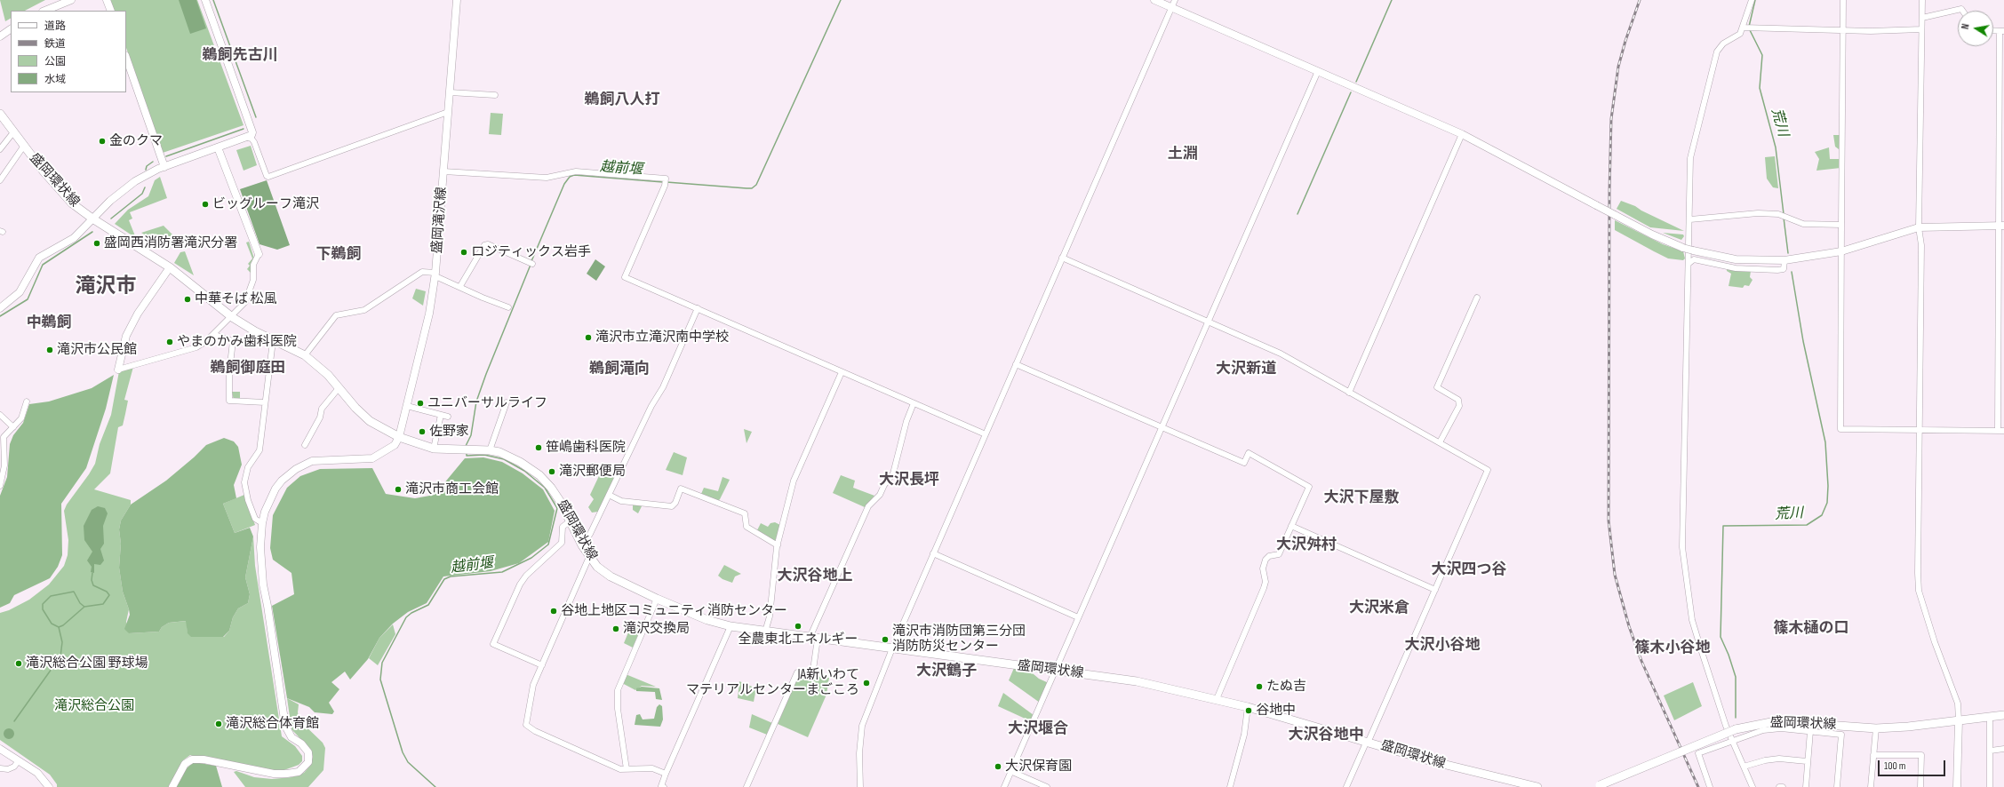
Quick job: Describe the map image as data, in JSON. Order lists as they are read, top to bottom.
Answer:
{
  "streets": {
    "main road": ["盛岡環状線"],
    "street": ["盛岡滝沢線"]
  },
  "crossings": [
    ["盛岡環状線", "盛岡滝沢線"]
  ],
  "districts": [
    "鵜飼先古川",
    "鵜飼八人打",
    "土淵",
    "下鵜飼",
    "滝沢市",
    "中鵜飼",
    "鵜飼御庭田",
    "鵜飼滝向",
    "大沢新道",
    "大沢長坪",
    "大沢下屋敷",
    "大沢舛村",
    "大沢四つ谷",
    "大沢谷地上",
    "大沢米倉",
    "篠木樋の口",
    "大沢小谷地",
    "篠木小谷地",
    "大沢鶴子",
    "大沢堰合",
    "大沢谷地中"
  ],
  "water": ["荒川", "越前堰"],
  "parks": ["滝沢総合公園"],
  "places": [
    "金のクマ",
    "ビッグルーフ滝沢",
    "盛岡西消防署滝沢分署",
    "ロジティックス岩手",
    "中華そば 松風",
    "滝沢市立滝沢南中学校",
    "やまのかみ歯科医院",
    "滝沢市公民館",
    "ユニバーサルライフ",
    "佐野家",
    "笹嶋歯科医院",
    "滝沢郵便局",
    "滝沢市商工会館",
    "谷地上地区コミュニティ消防センター",
    "全農東北エネルギー",
    "滝沢交換局",
    "滝沢市消防団第三分団 消防防災センター",
    "滝沢総合公園 野球場",
    "JA新いわて マテリアルセンターまごころ",
    "たぬ吉",
    "谷地中",
    "滝沢総合体育館",
    "大沢保育園"
  ],
  "legend": [
    "道路",
    "鉄道",
    "公園",
    "水域"
  ],
  "scale_bar": "100 m",
  "north": "left"
}
